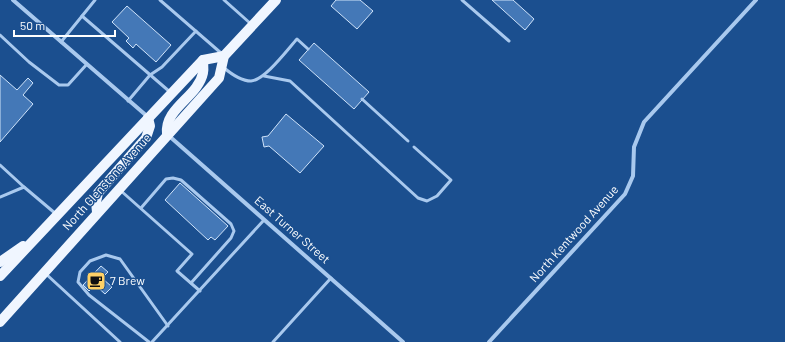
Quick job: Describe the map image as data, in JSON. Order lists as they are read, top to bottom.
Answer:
{
  "streets": {
    "main road": ["North Glenstone Avenue"],
    "street": ["East Turner Street", "North Kentwood Avenue"]
  },
  "crossings": [
    ["North Glenstone Avenue", "East Turner Street"]
  ],
  "places": {
    "cafe": ["7 Brew"]
  },
  "scale_bar": "50 m"
}
